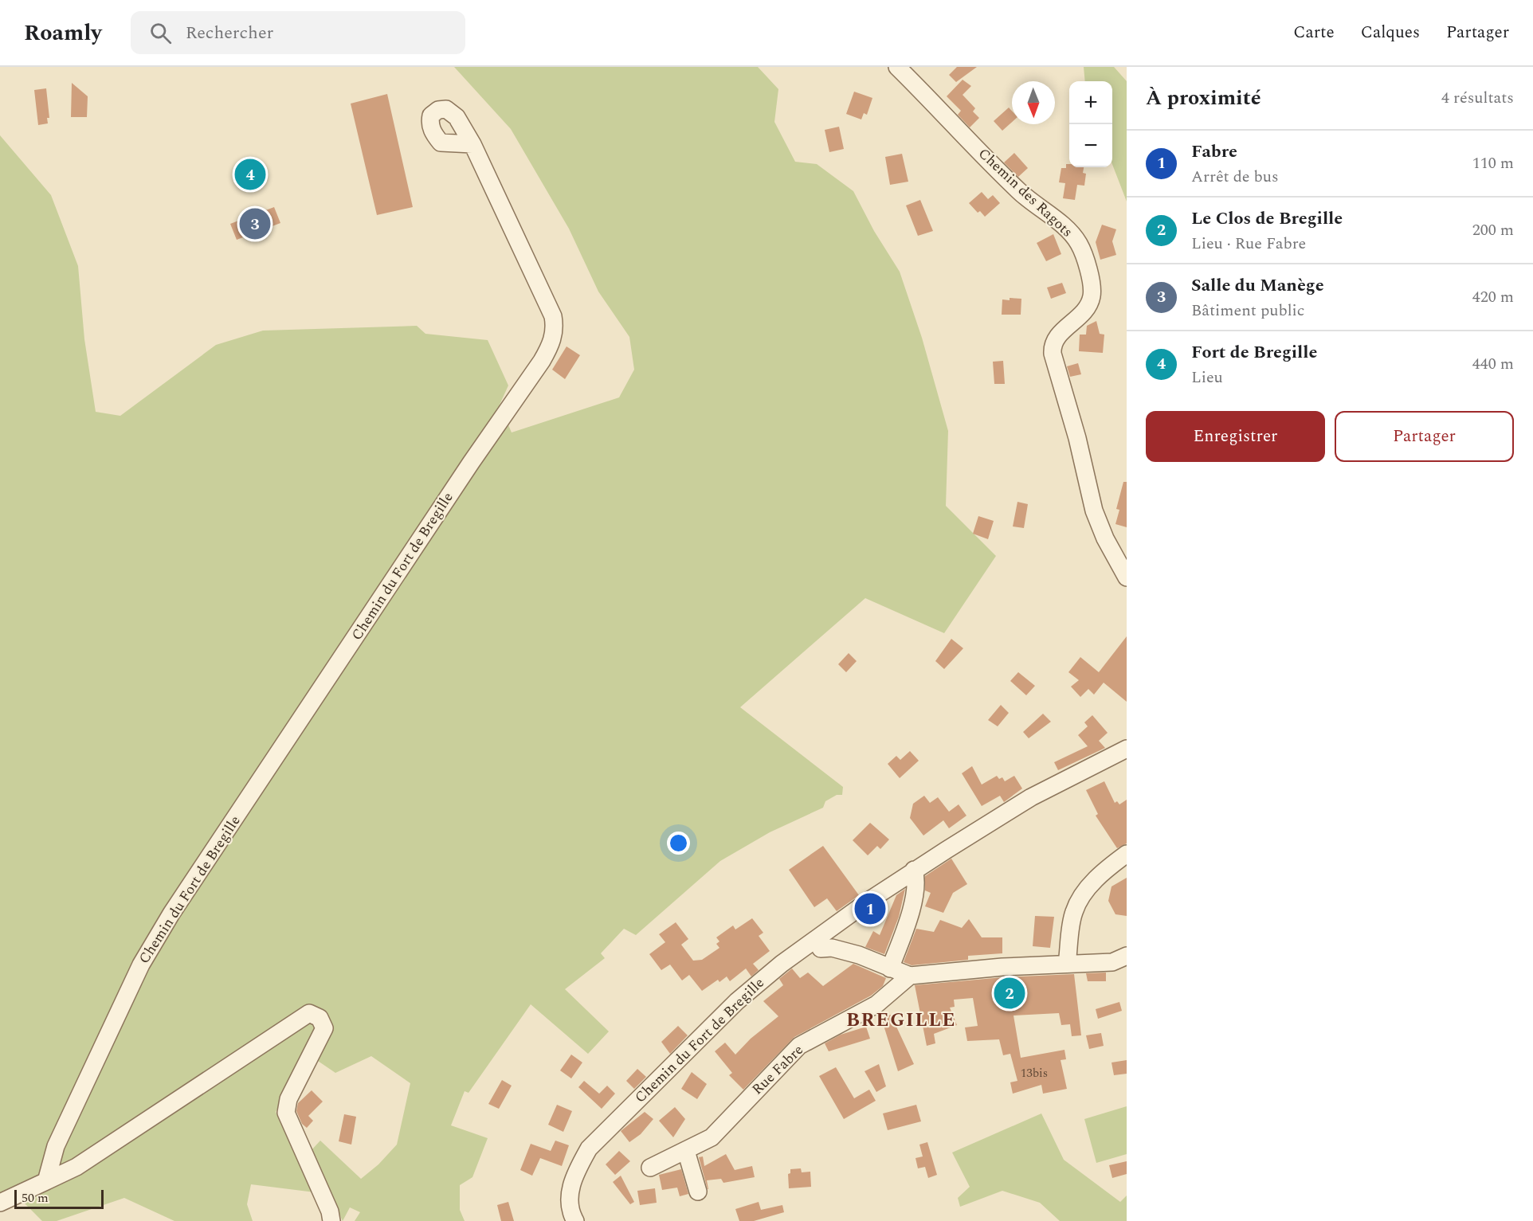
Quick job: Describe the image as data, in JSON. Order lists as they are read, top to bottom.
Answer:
{
  "streets": {
    "street": ["Chemin des Ragots", "Chemin du Fort de Bregille", "Rue Fabre"]
  },
  "districts": ["BREGILLE"],
  "house_numbers": ["13bis"],
  "scale_bar": "50 m",
  "north": "bottom",
  "page": {
    "header": "Roamly",
    "search": "Rechercher",
    "nav": ["Carte", "Calques", "Partager"],
    "heading": ["À proximité", "4 résultats"],
    "map_buttons": ["+", "−"],
    "list": [
      {
        "mark": "1",
        "name": "Fabre",
        "note": "Arrêt de bus",
        "value": "110 m"
      },
      {
        "mark": "2",
        "name": "Le Clos de Bregille",
        "note": "Lieu · Rue Fabre",
        "value": "200 m"
      },
      {
        "mark": "3",
        "name": "Salle du Manège",
        "note": "Bâtiment public",
        "value": "420 m"
      },
      {
        "mark": "4",
        "name": "Fort de Bregille",
        "note": "Lieu",
        "value": "440 m"
      }
    ],
    "pins": [
      "4",
      "3",
      "1",
      "2"
    ],
    "buttons": ["Enregistrer", "Partager"],
    "scale": "50 m"
  }
}
